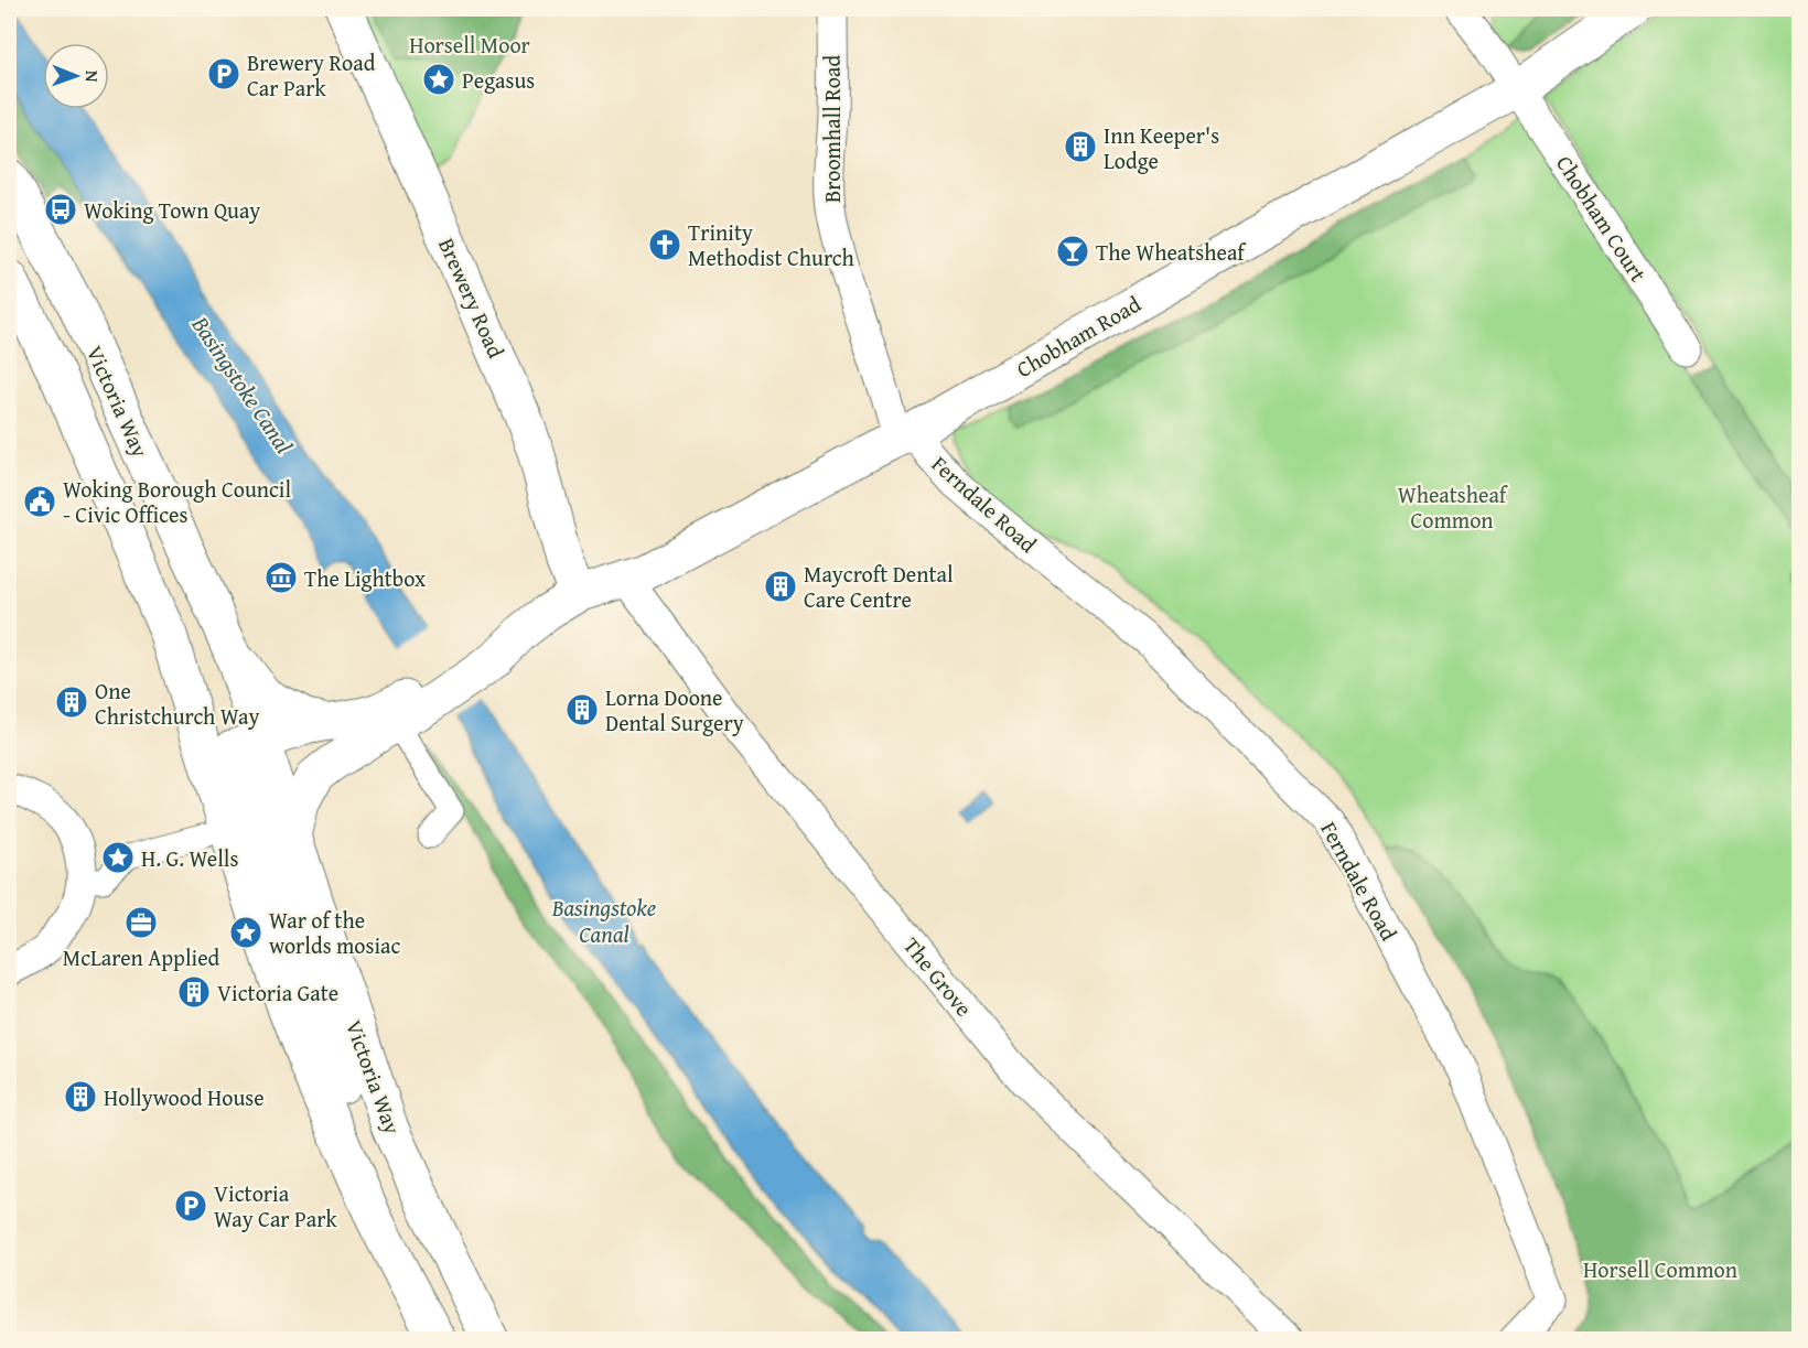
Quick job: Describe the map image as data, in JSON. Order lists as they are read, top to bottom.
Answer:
{
  "streets": {
    "main road": ["Brewery Road", "Chobham Road", "Victoria Way"],
    "street": [
      "Broomhall Road",
      "Chobham Court",
      "Ferndale Road",
      "The Grove"
    ]
  },
  "crossings": [
    ["Broomhall Road", "Chobham Road"],
    ["Broomhall Road", "Ferndale Road"],
    ["Chobham Court", "Chobham Road"],
    ["Brewery Road", "Chobham Road"],
    ["Chobham Road", "Victoria Way"],
    ["Chobham Road", "Ferndale Road"],
    ["Chobham Road", "The Grove"]
  ],
  "water": ["Basingstoke Canal"],
  "parks": ["Horsell Moor", "Wheatsheaf Common", "Horsell Common"],
  "places": {
    "parking": ["Brewery Road Car Park", "Victoria Way Car Park"],
    "place": ["Pegasus", "H. G. Wells", "War of the worlds mosiac"],
    "building": [
      "Inn Keeper's Lodge",
      "Maycroft Dental Care Centre",
      "One Christchurch Way",
      "Lorna Doone Dental Surgery",
      "Victoria Gate",
      "Hollywood House"
    ],
    "bus stop": ["Woking Town Quay"],
    "church": ["Trinity Methodist Church"],
    "bar": ["The Wheatsheaf"],
    "public building": ["Woking Borough Council - Civic Offices"],
    "museum": ["The Lightbox"],
    "office": ["McLaren Applied"]
  },
  "north": "right"
}
